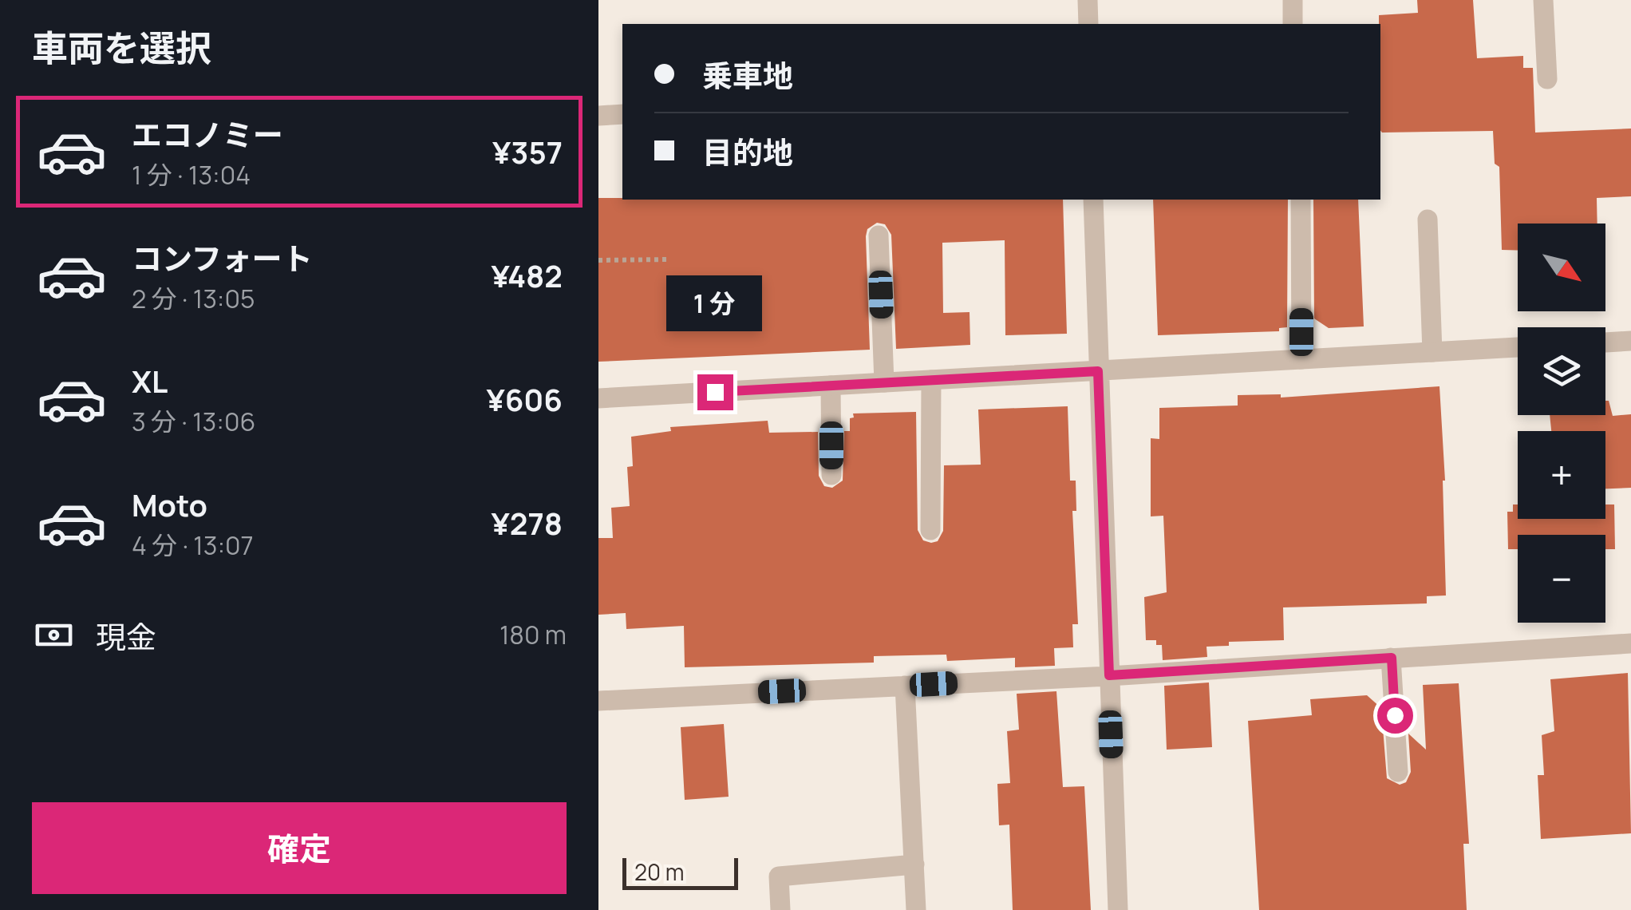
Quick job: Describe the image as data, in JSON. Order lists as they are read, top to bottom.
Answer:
{
  "scale_bar": "20 m",
  "north": "bottom right",
  "page": {
    "heading": "車両を選択",
    "banner": ["乗車地", "目的地"],
    "list": [
      {
        "name": "エコノミー",
        "note": "1 分 · 13:04",
        "value": "¥357"
      },
      {
        "name": "コンフォート",
        "note": "2 分 · 13:05",
        "value": "¥482"
      },
      {
        "name": "XL",
        "note": "3 分 · 13:06",
        "value": "¥606"
      },
      {
        "name": "Moto",
        "note": "4 分 · 13:07",
        "value": "¥278"
      }
    ],
    "map_buttons": ["+", "−"],
    "bubble": "1 分",
    "pay": ["現金", "180 m"],
    "buttons": "確定",
    "scale": "20 m"
  }
}
